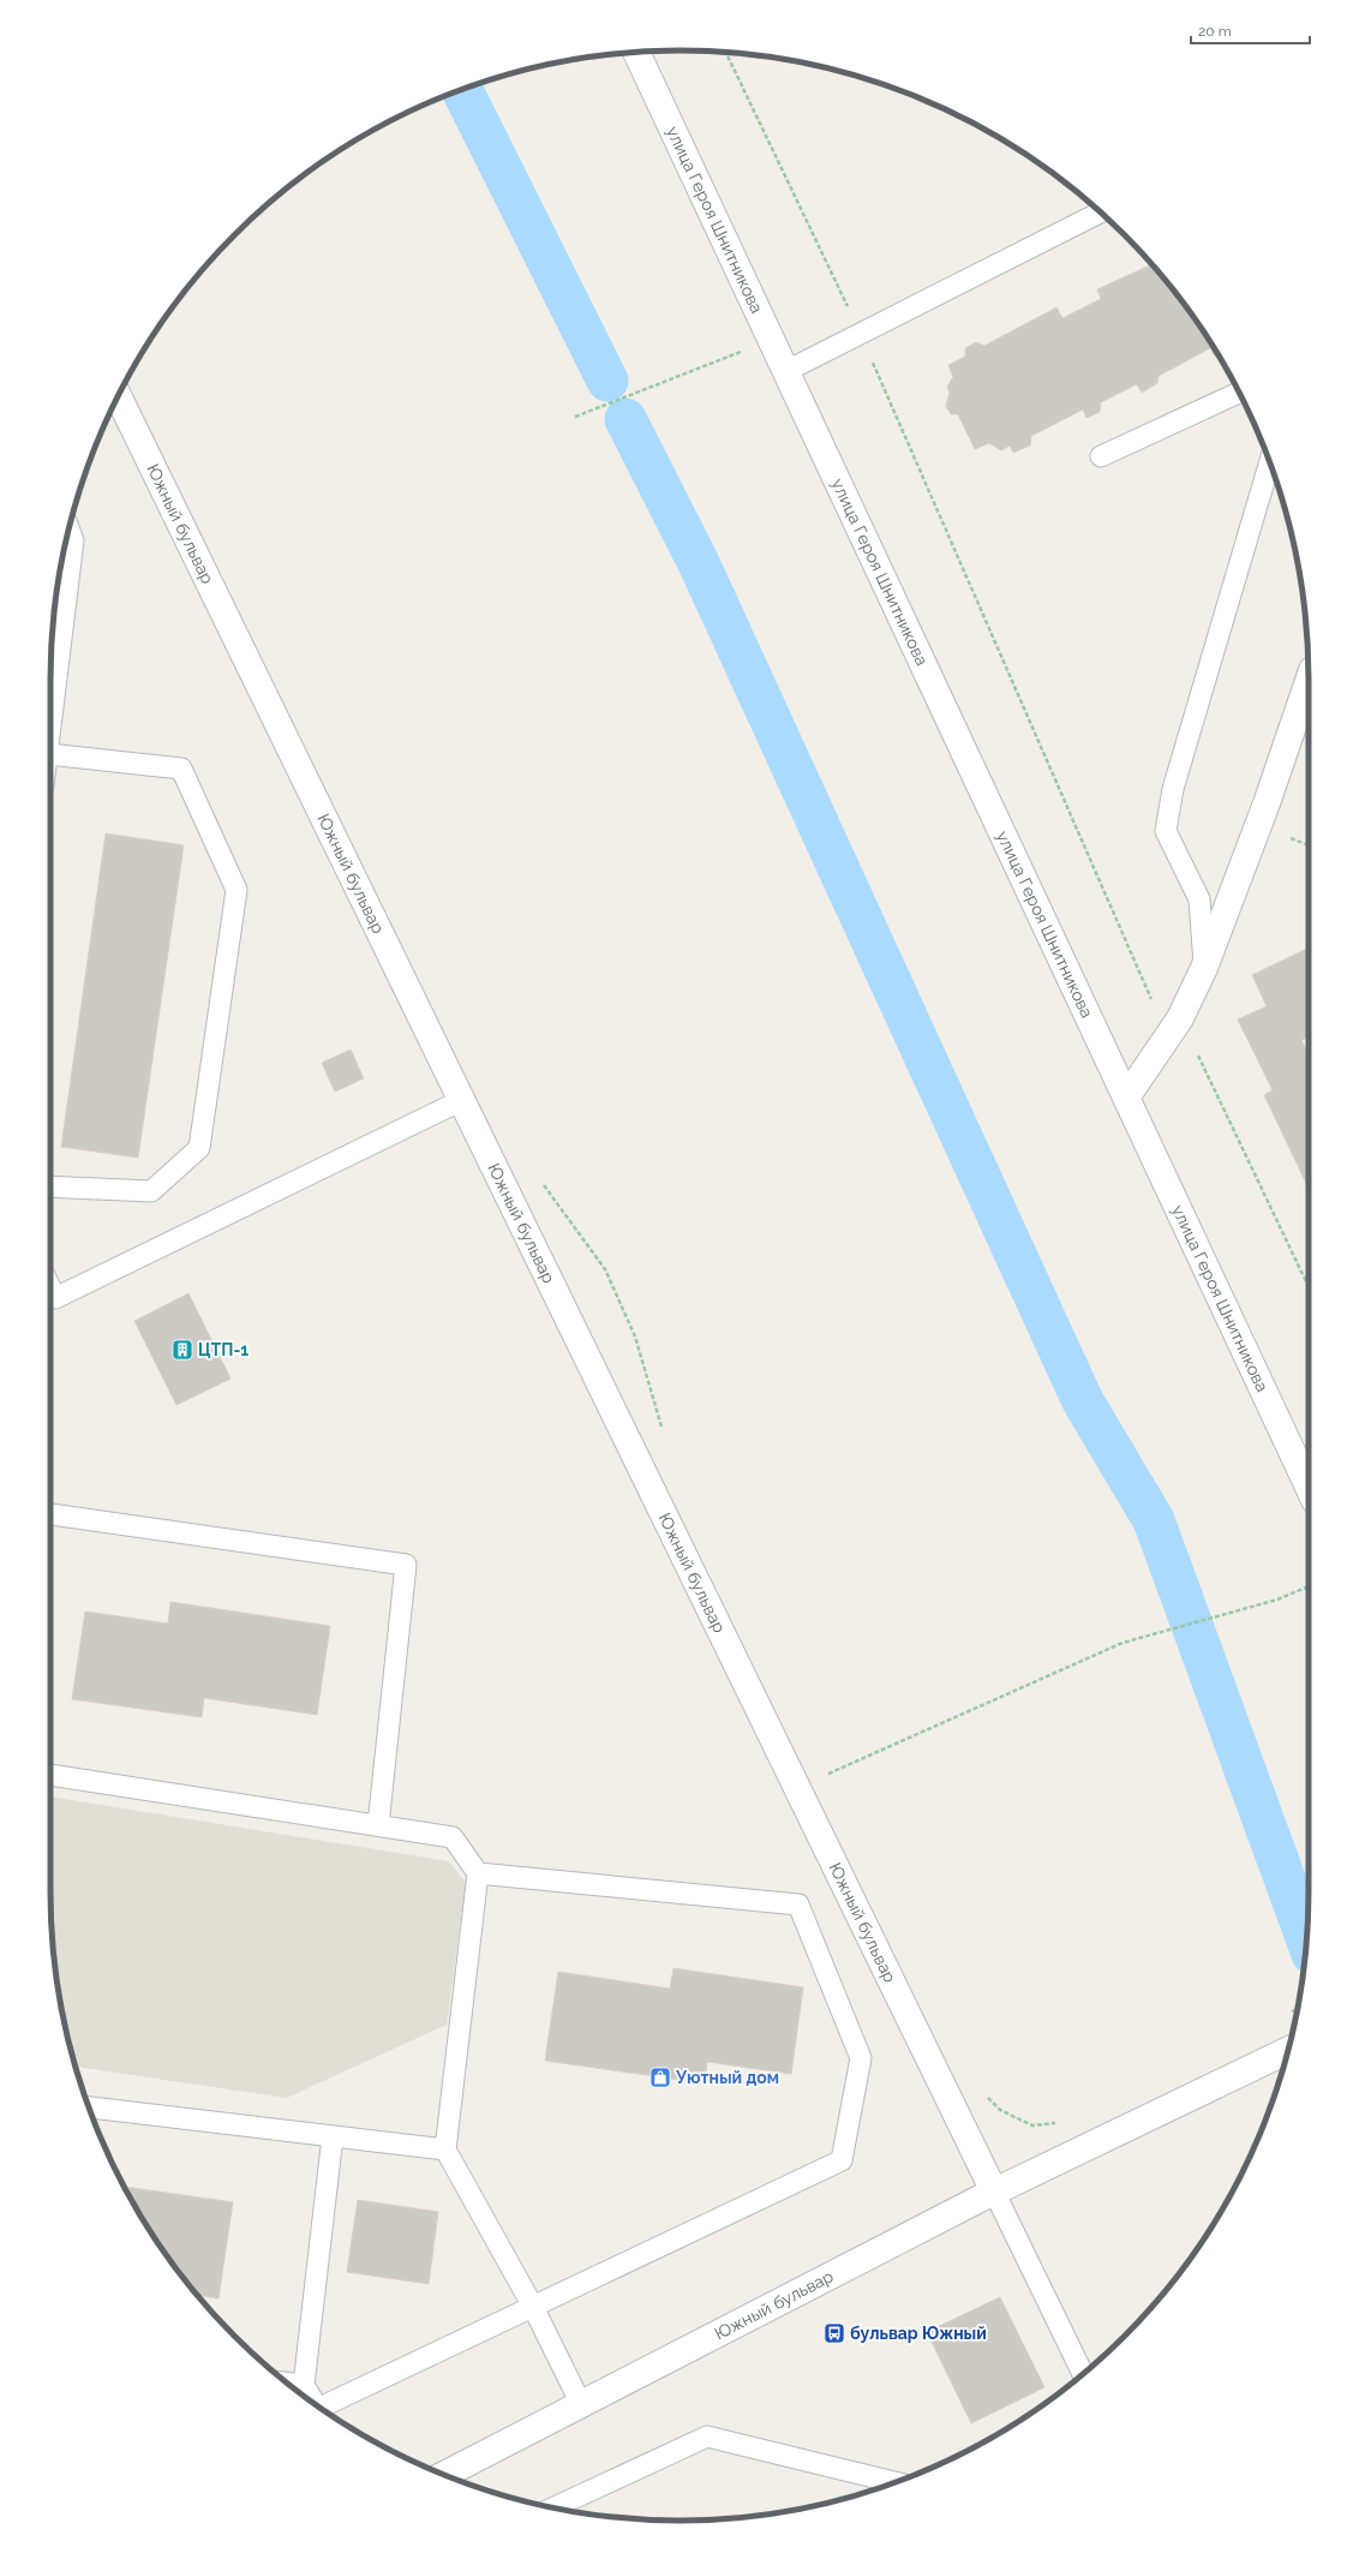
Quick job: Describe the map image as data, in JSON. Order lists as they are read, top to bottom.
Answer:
{
  "streets": {
    "street": ["улица Героя Шнитникова", "Южный бульвар"]
  },
  "places": {
    "building": ["ЦТП-1"],
    "shop": ["Уютный дом"],
    "bus stop": ["бульвар Южный"]
  },
  "scale_bar": "20 m"
}
